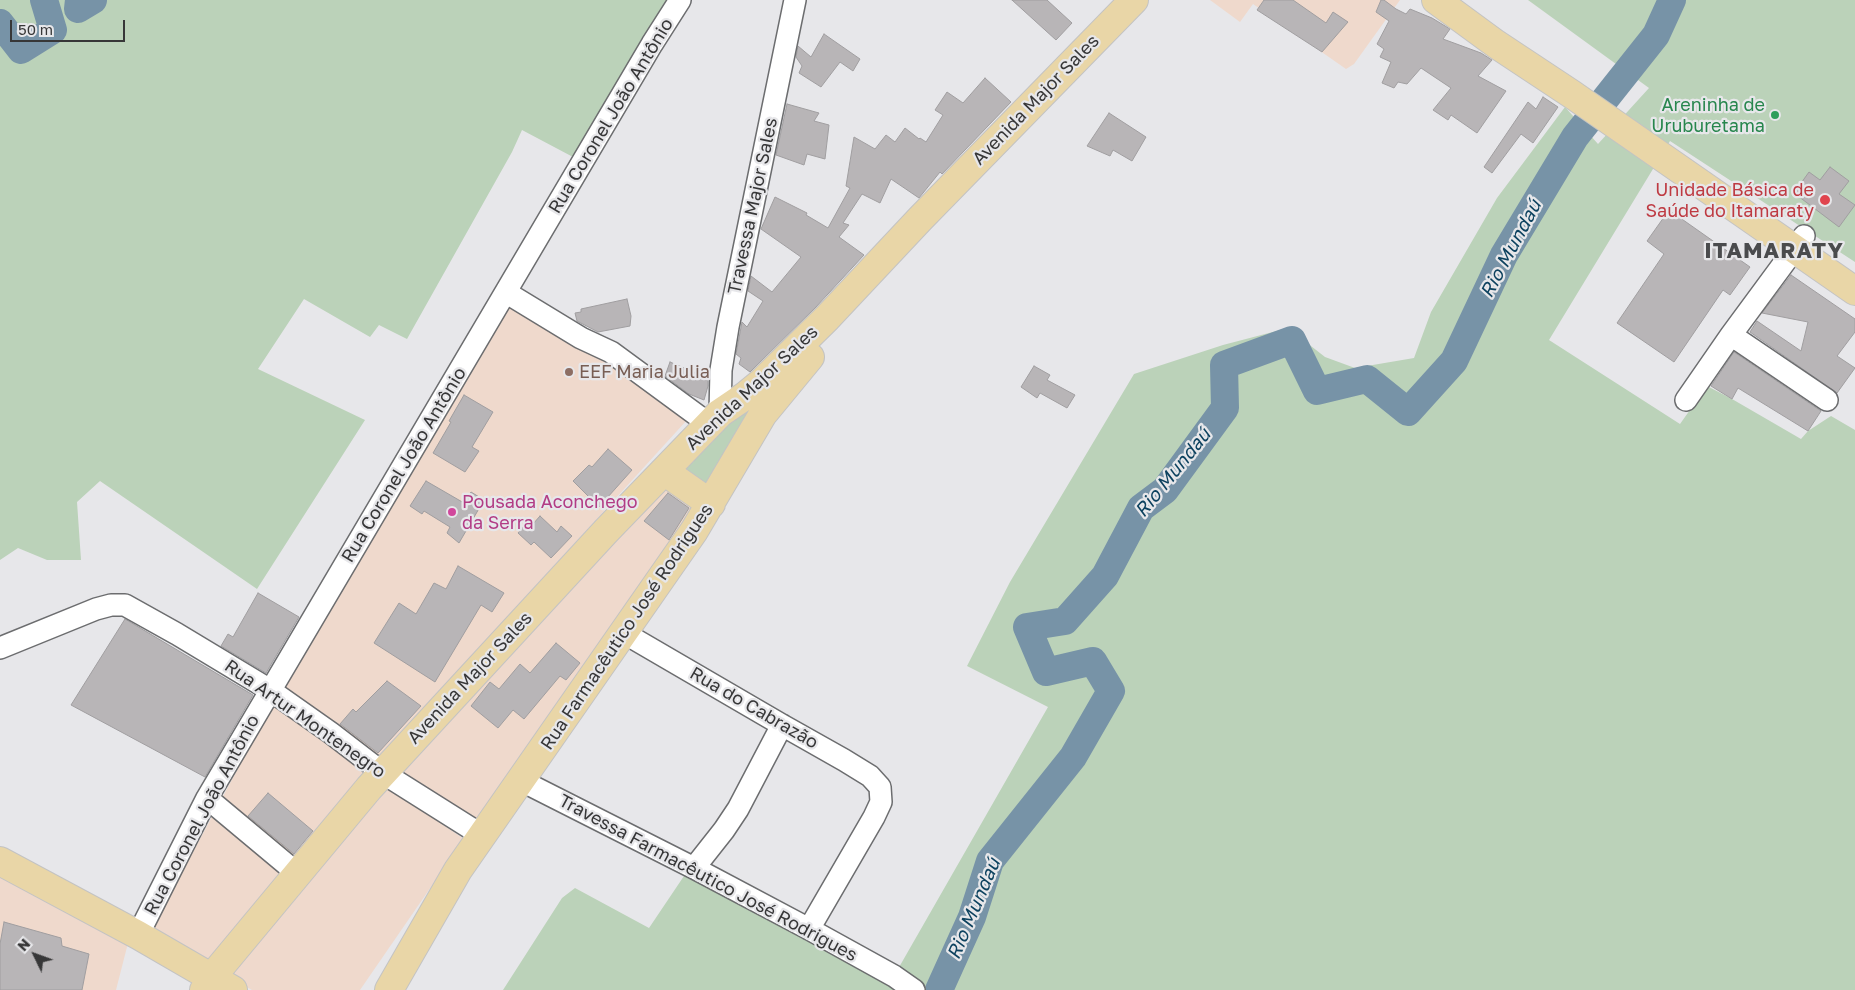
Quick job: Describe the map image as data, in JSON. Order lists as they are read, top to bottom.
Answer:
{
  "streets": {
    "main road": ["Avenida Major Sales", "Rua Farmacêutico José Rodrigues"],
    "street": [
      "Rua Coronel João Antônio",
      "Travessa Major Sales",
      "Rua do Cabrazão",
      "Rua Artur Montenegro",
      "Travessa Farmacêutico José Rodrigues"
    ]
  },
  "crossings": [
    ["Avenida Major Sales", "Travessa Major Sales"],
    ["Avenida Major Sales", "Rua Farmacêutico José Rodrigues"],
    ["Avenida Major Sales", "Rua Artur Montenegro"],
    ["Rua Coronel João Antônio", "Rua Artur Montenegro"],
    ["Rua Farmacêutico José Rodrigues", "Rua do Cabrazão"],
    ["Rua Farmacêutico José Rodrigues", "Rua Artur Montenegro"],
    ["Rua Farmacêutico José Rodrigues", "Travessa Farmacêutico José Rodrigues"],
    ["Rua do Cabrazão", "Travessa Farmacêutico José Rodrigues"]
  ],
  "districts": ["ITAMARATY"],
  "water": ["Rio Mundaú"],
  "places": [
    "Areninha de Uruburetama",
    "Unidade Básica de Saúde do Itamaraty",
    "EEF Maria Julia",
    "Pousada Aconchego da Serra"
  ],
  "scale_bar": "50 m",
  "north": "top left"
}
